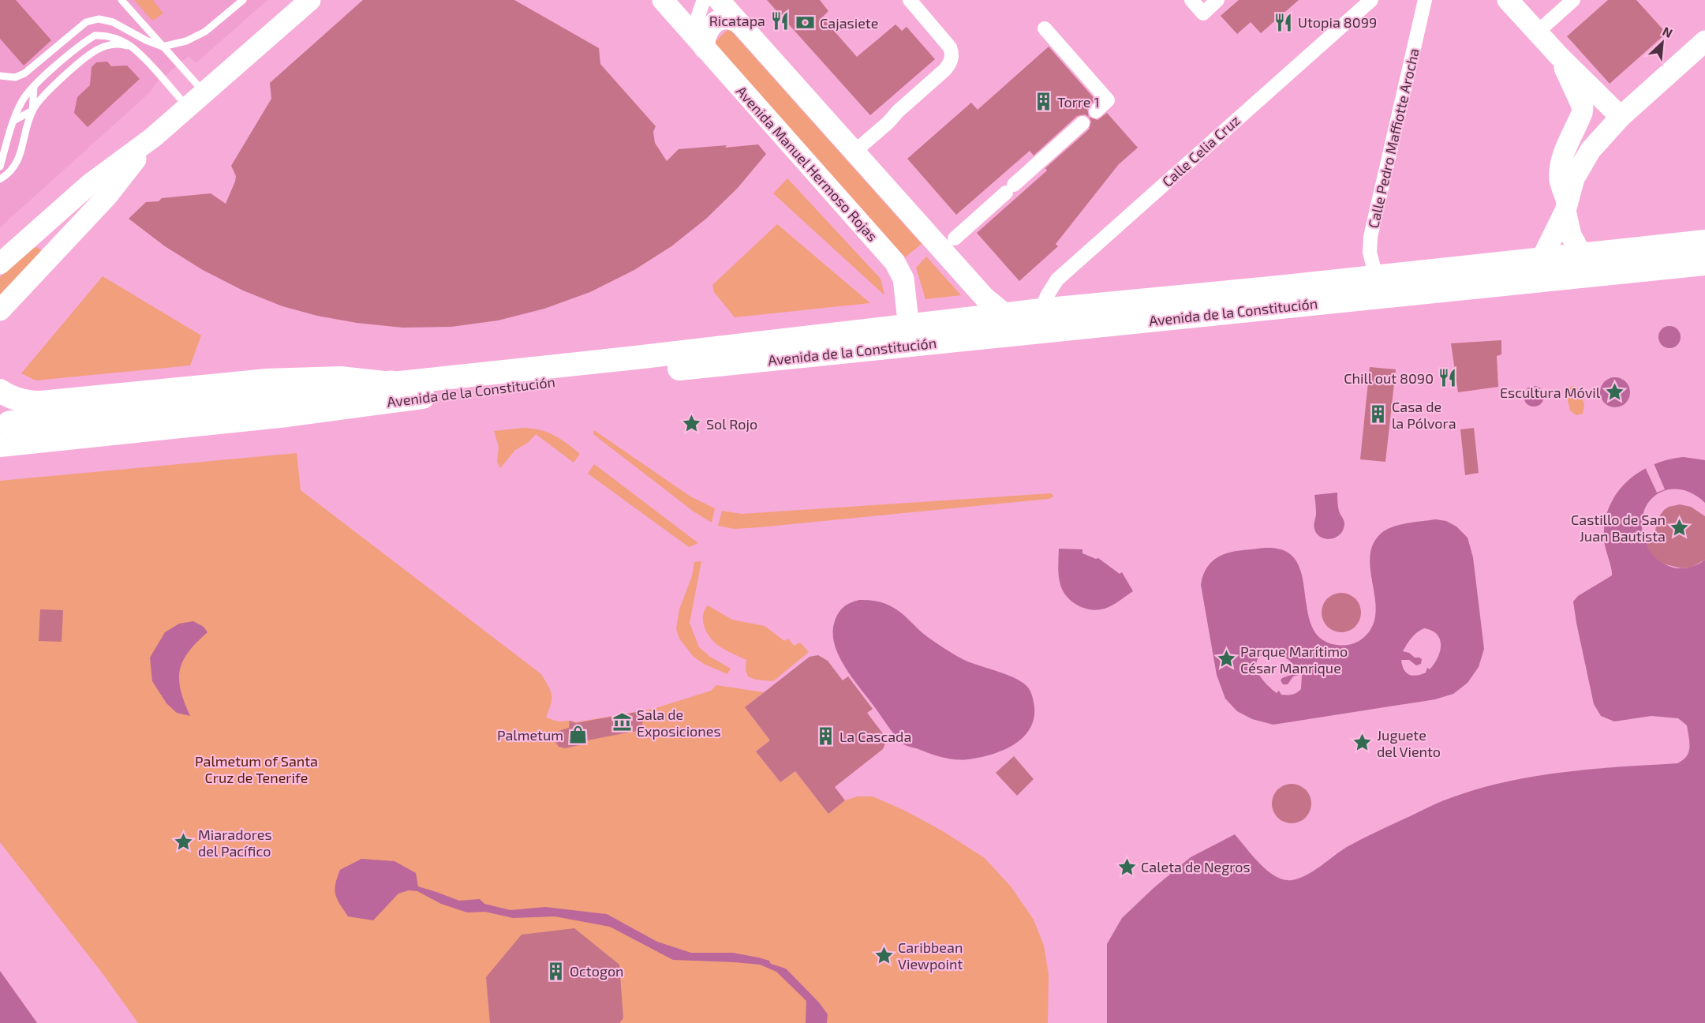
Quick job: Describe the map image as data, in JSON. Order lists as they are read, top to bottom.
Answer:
{
  "streets": {
    "highway": ["Avenida de la Constitución"],
    "street": ["Calle Pedro Maffiotte Arocha", "Calle Celia Cruz", "Avenida Manuel Hermoso Rojas"]
  },
  "crossings": [
    ["Calle Pedro Maffiotte Arocha", "Avenida de la Constitución"],
    ["Calle Celia Cruz", "Avenida de la Constitución"],
    ["Avenida Manuel Hermoso Rojas", "Avenida de la Constitución"]
  ],
  "parks": ["Palmetum of Santa Cruz de Tenerife"],
  "places": {
    "restaurant": ["Ricatapa", "Utopia 8099", "Chill out 8090"],
    "bank": ["Cajasiete"],
    "building": [
      "Torre 1",
      "Casa de la Pólvora",
      "La Cascada",
      "Octogon"
    ],
    "place": [
      "Escultura Móvil",
      "Sol Rojo",
      "Castillo de San Juan Bautista",
      "Parque Marítimo César Manrique",
      "Juguete del Viento",
      "Miaradores del Pacífico",
      "Caleta de Negros",
      "Caribbean Viewpoint"
    ],
    "museum": ["Sala de Exposiciones"],
    "shop": ["Palmetum"]
  },
  "north": "top right"
}
